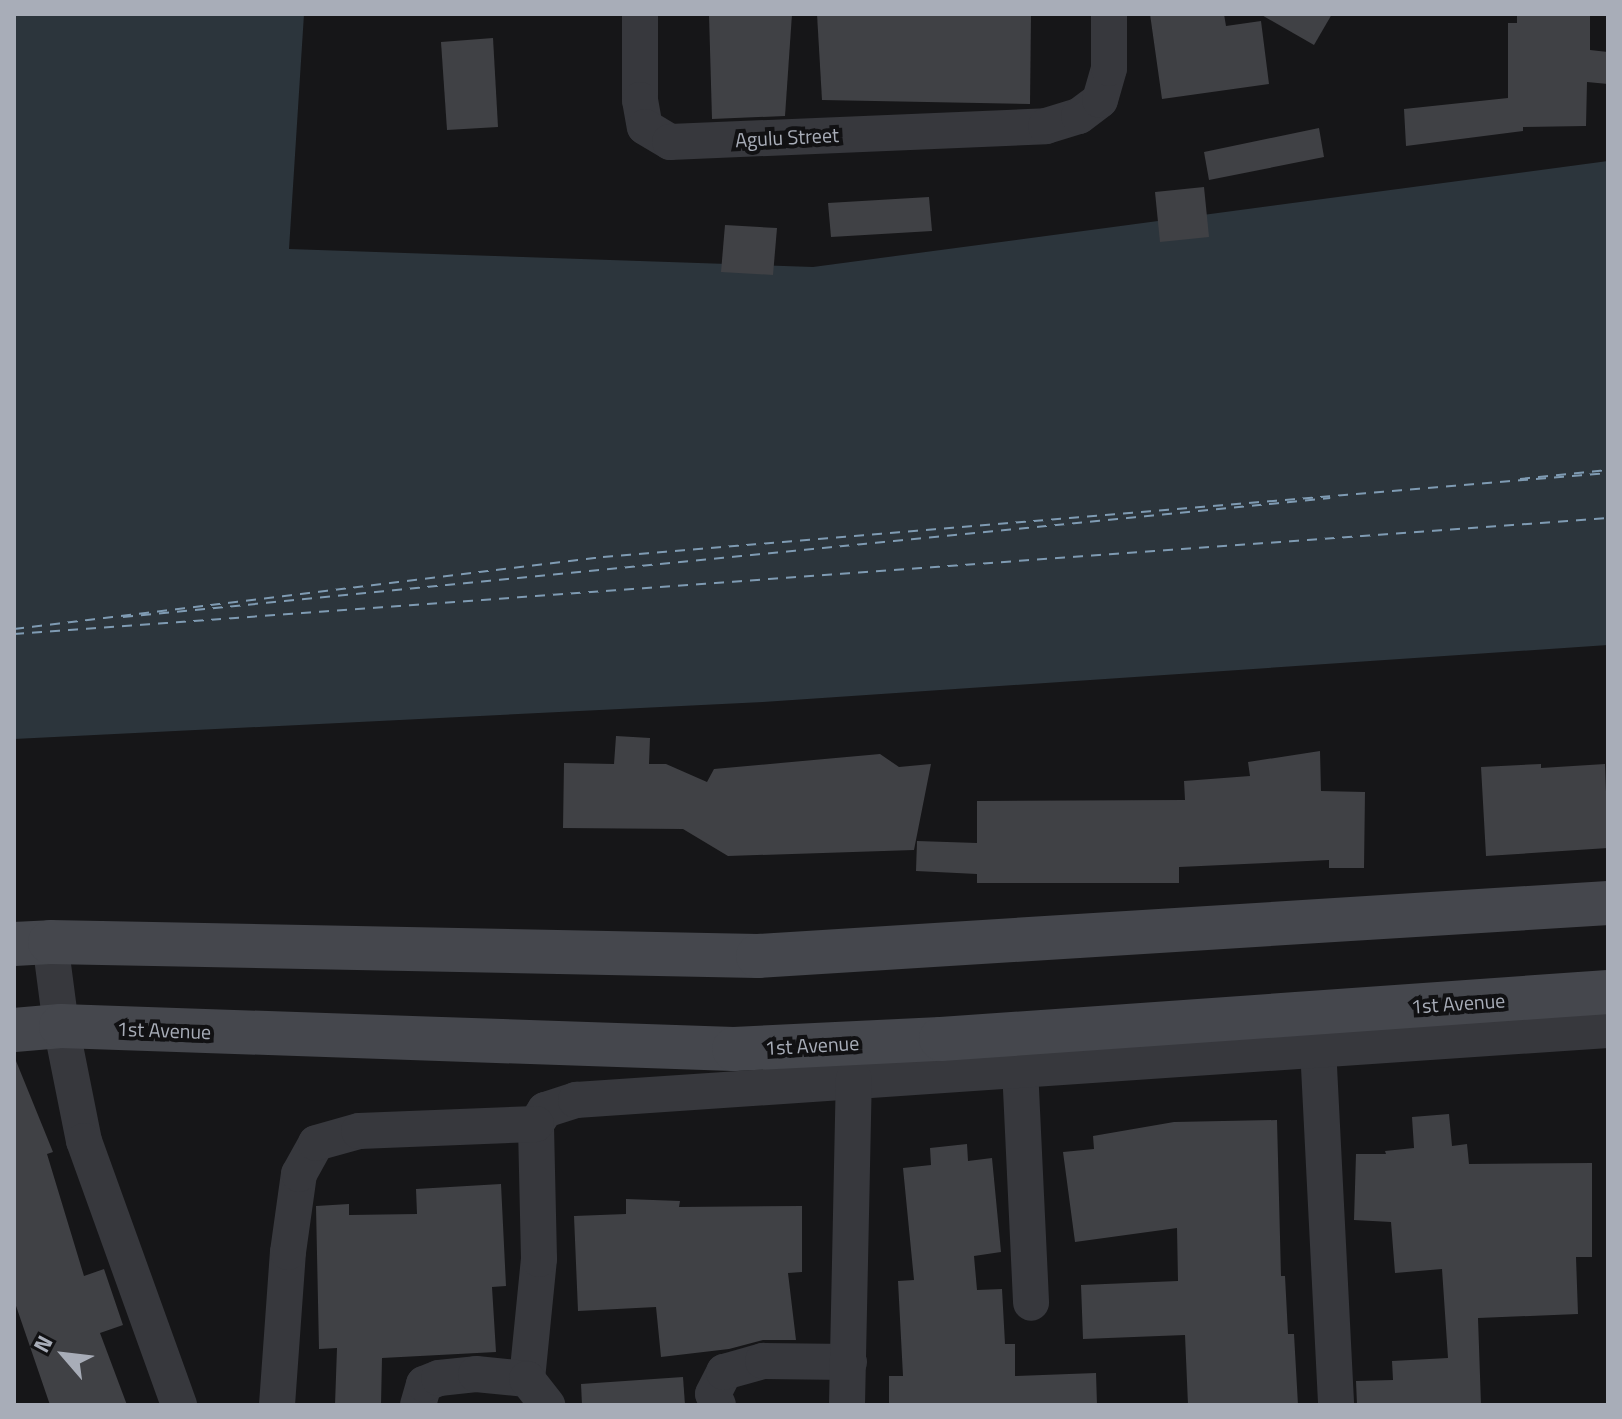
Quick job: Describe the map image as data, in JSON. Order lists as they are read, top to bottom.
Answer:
{
  "streets": {
    "main road": ["1st Avenue"],
    "street": ["Agulu Street"]
  },
  "north": "top left"
}
